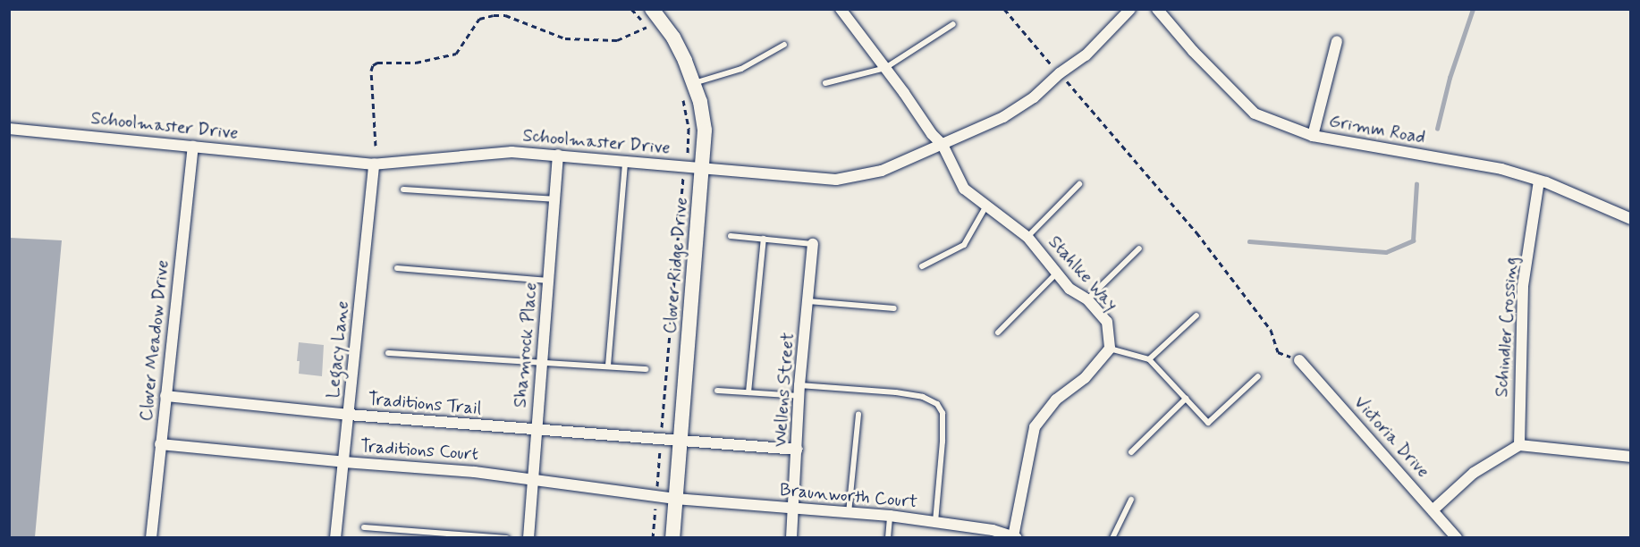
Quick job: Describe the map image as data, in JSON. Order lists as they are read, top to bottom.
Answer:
{
  "streets": {
    "street": [
      "Schoolmaster Drive",
      "Grimm Road",
      "Clover Ridge Drive",
      "Stahlke Way",
      "Schindler Crossing",
      "Clover Meadow Drive",
      "Shamrock Place",
      "Legacy Lane",
      "Wellens Street",
      "Traditions Trail",
      "Victoria Drive",
      "Traditions Court",
      "Braunworth Court"
    ]
  },
  "crossings": [
    ["Schoolmaster Drive", "Clover Ridge Drive"],
    ["Schoolmaster Drive", "Stahlke Way"],
    ["Schoolmaster Drive", "Clover Meadow Drive"],
    ["Schoolmaster Drive", "Shamrock Place"],
    ["Schoolmaster Drive", "Legacy Lane"],
    ["Grimm Road", "Schindler Crossing"],
    ["Clover Ridge Drive", "Traditions Trail"],
    ["Clover Ridge Drive", "Traditions Court"],
    ["Clover Ridge Drive", "Braunworth Court"],
    ["Clover Meadow Drive", "Traditions Trail"],
    ["Clover Meadow Drive", "Traditions Court"],
    ["Shamrock Place", "Traditions Trail"],
    ["Shamrock Place", "Traditions Court"],
    ["Legacy Lane", "Traditions Trail"],
    ["Legacy Lane", "Traditions Court"],
    ["Wellens Street", "Braunworth Court"],
    ["Traditions Court", "Braunworth Court"]
  ]
}
